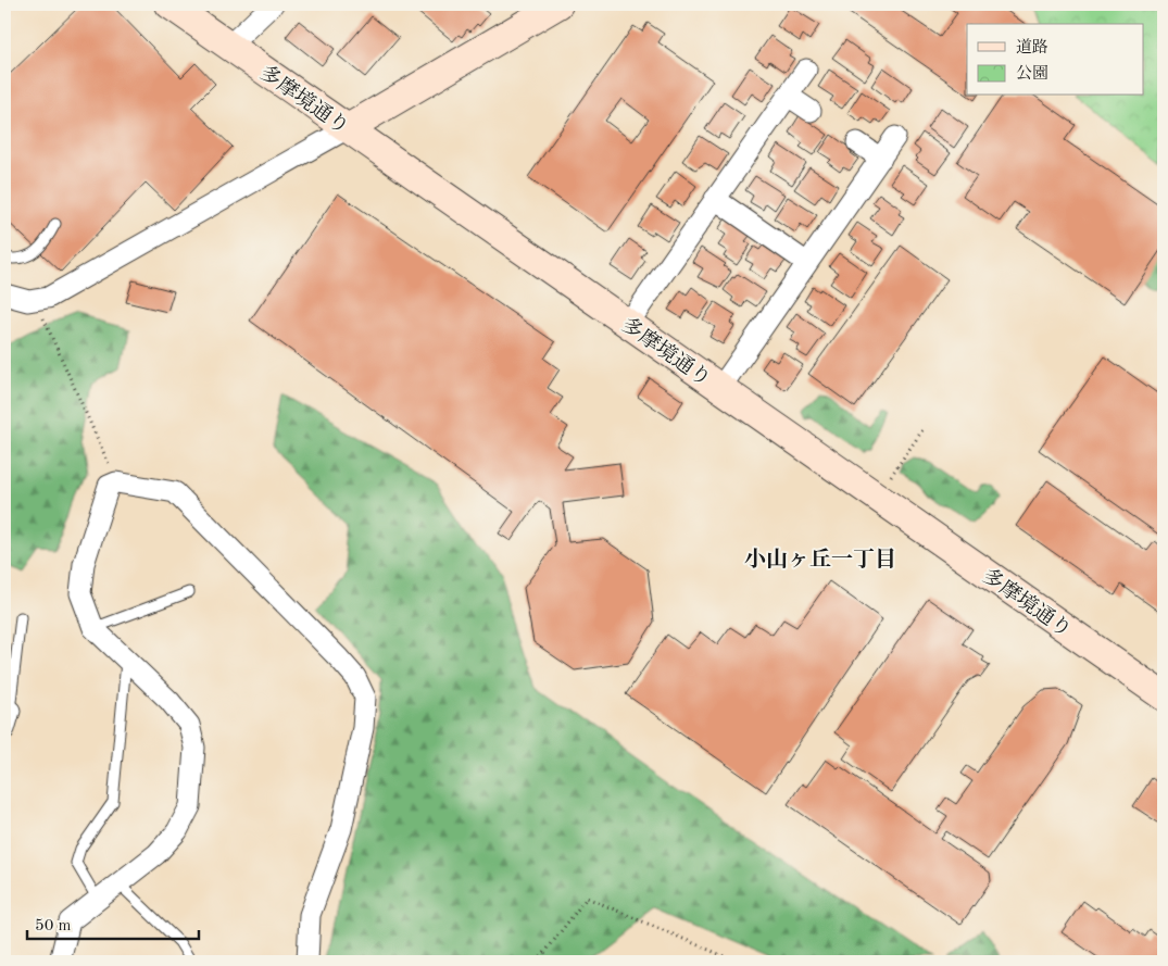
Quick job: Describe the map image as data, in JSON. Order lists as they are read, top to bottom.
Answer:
{
  "streets": {
    "street": ["多摩境通り"]
  },
  "districts": ["小山ヶ丘一丁目"],
  "legend": ["道路", "公園"],
  "scale_bar": "50 m"
}
